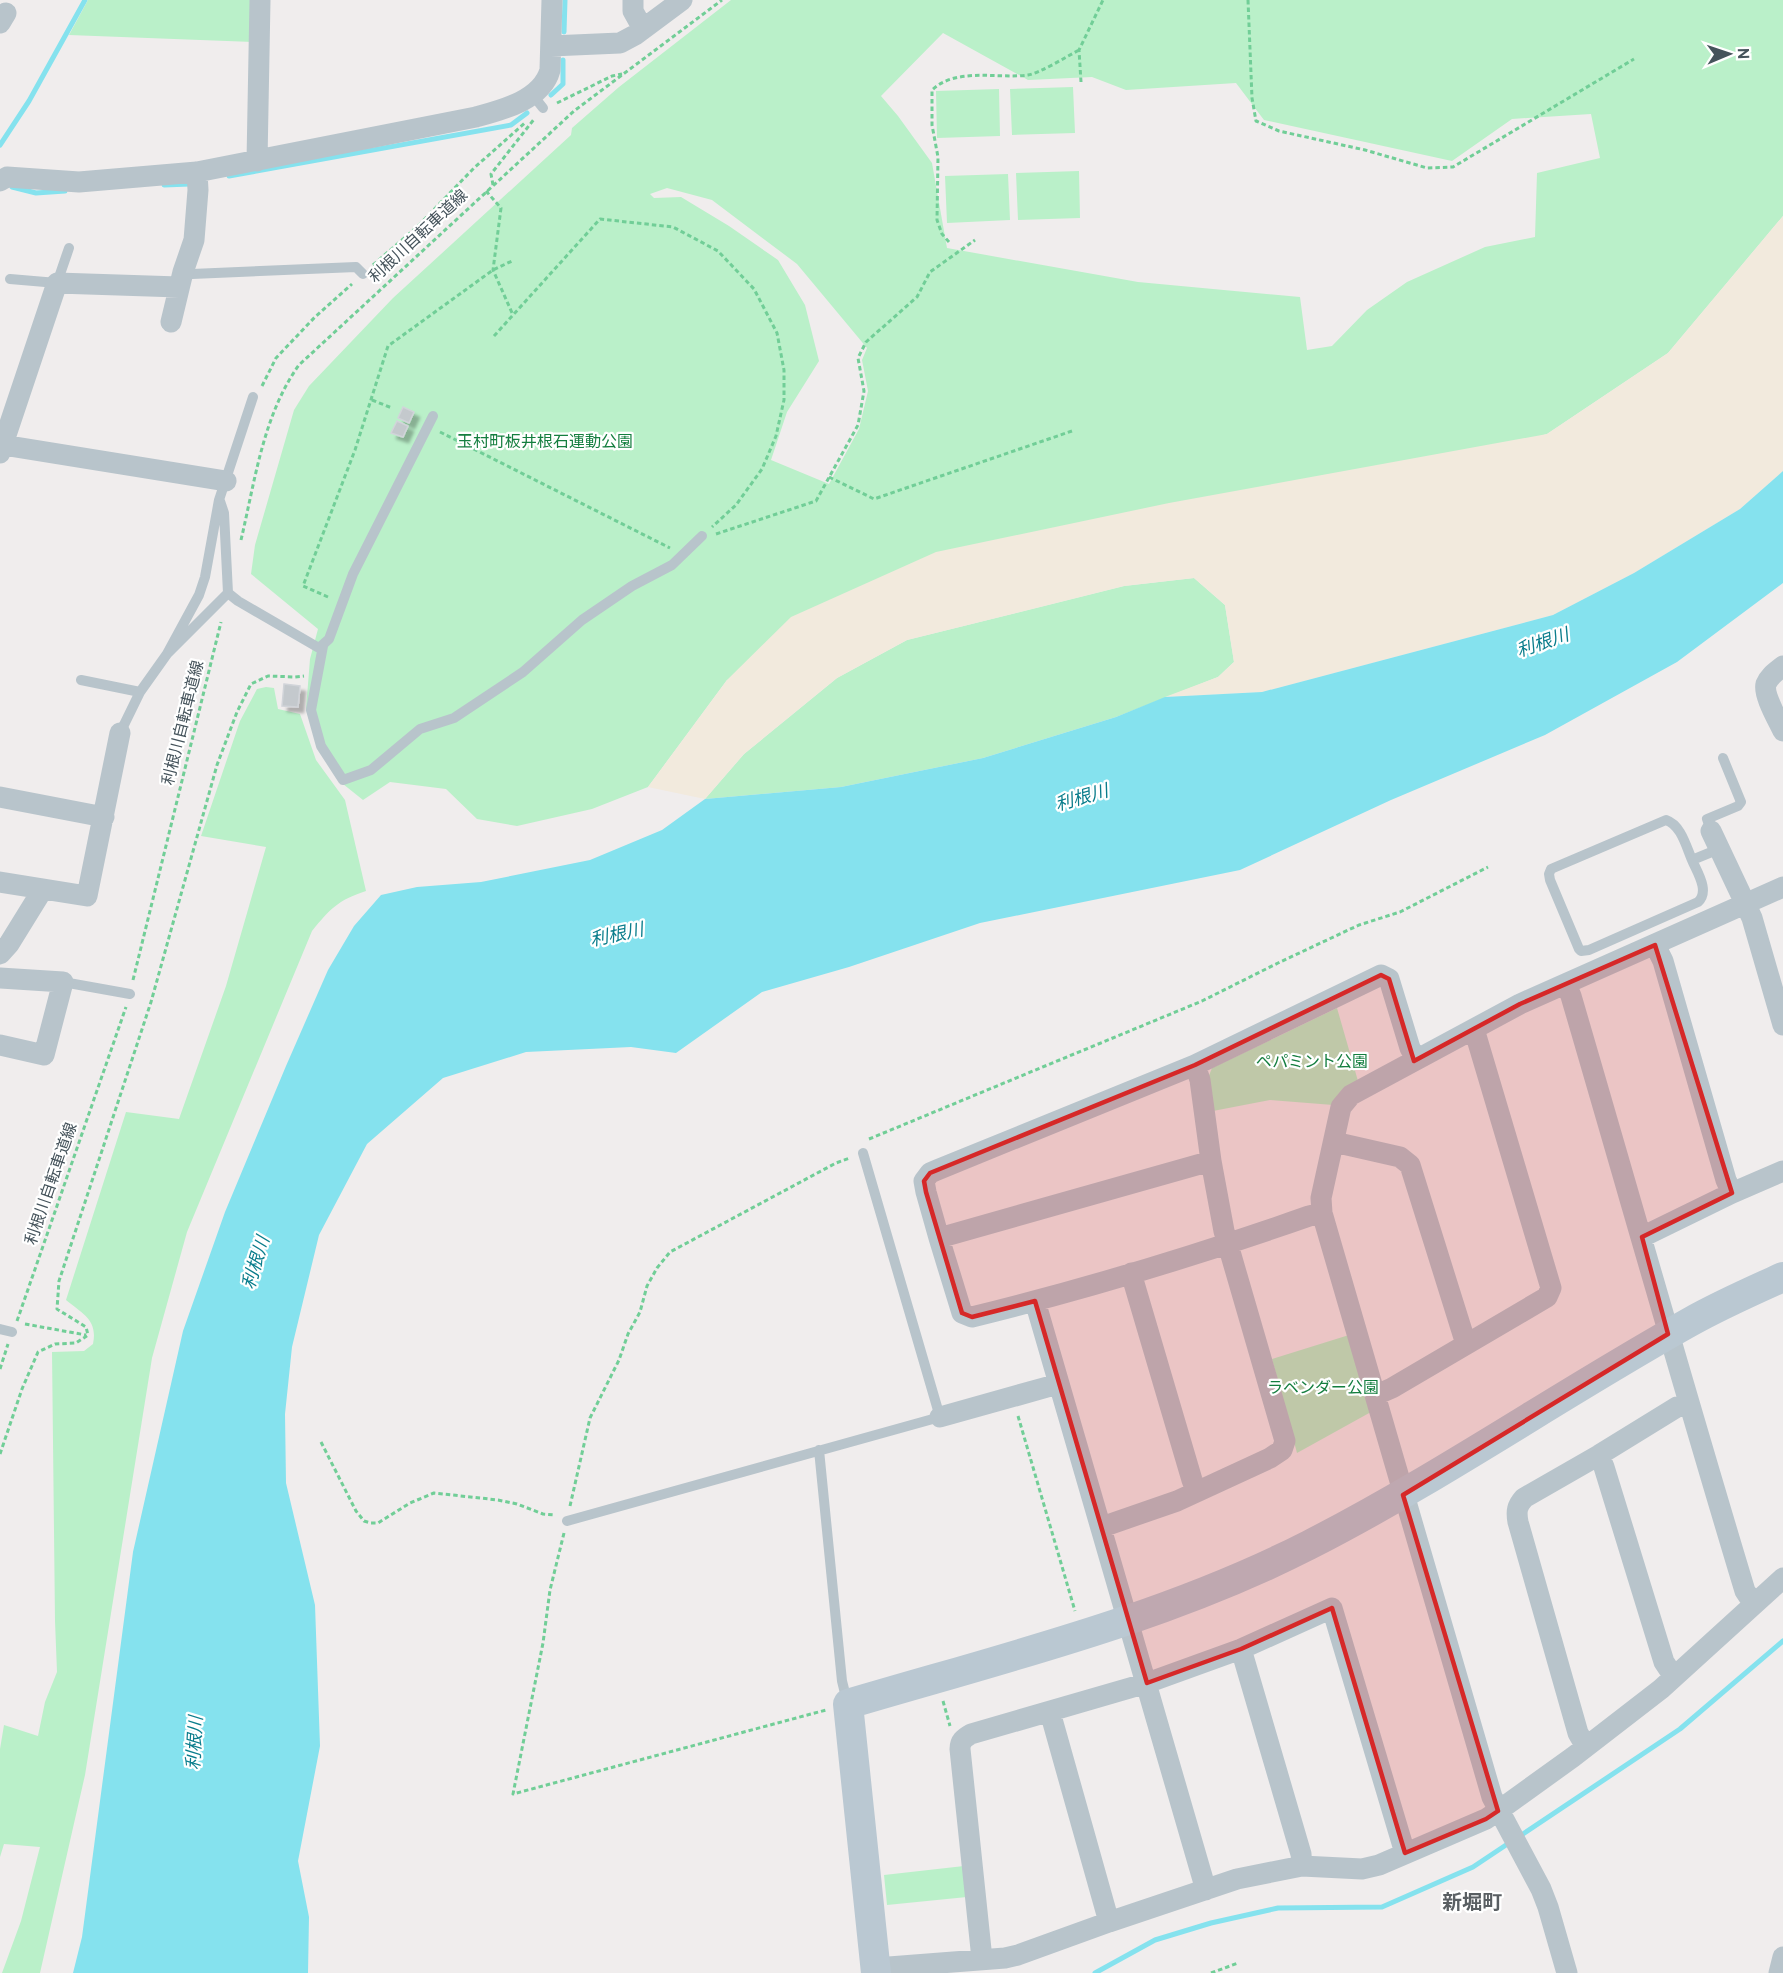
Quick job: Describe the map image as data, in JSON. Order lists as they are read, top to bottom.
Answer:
{
  "streets": {
    "path": ["利根川自転車道線"]
  },
  "districts": ["新堀町"],
  "water": ["利根川"],
  "parks": ["玉村町板井根石運動公園", "ペパミント公園", "ラベンダー公園"],
  "north": "right"
}
